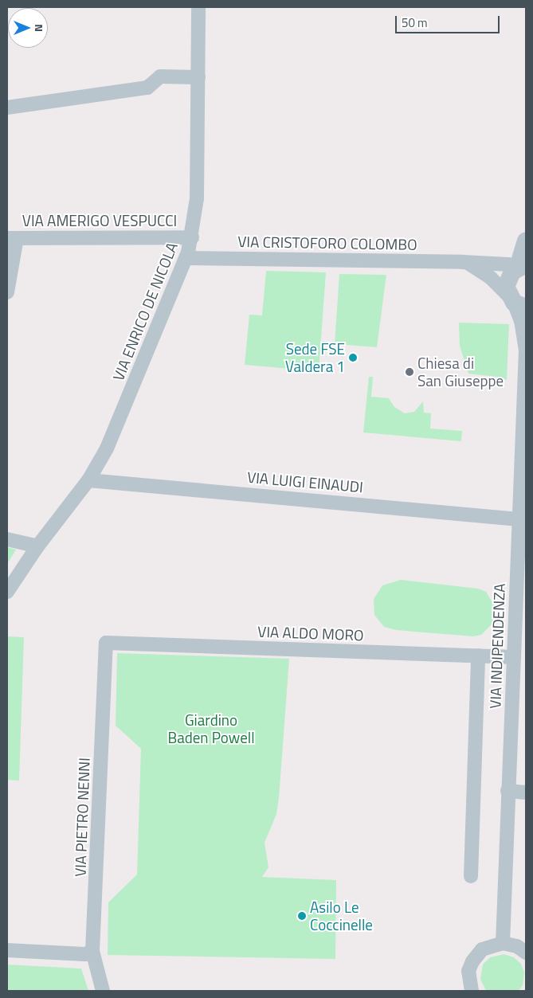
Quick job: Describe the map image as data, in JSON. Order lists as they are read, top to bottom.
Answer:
{
  "streets": {
    "street": [
      "VIA AMERIGO VESPUCCI",
      "VIA CRISTOFORO COLOMBO",
      "VIA ENRICO DE NICOLA",
      "VIA LUIGI EINAUDI",
      "VIA ALDO MORO",
      "VIA INDIPENDENZA",
      "VIA PIETRO NENNI"
    ]
  },
  "crossings": [
    ["VIA AMERIGO VESPUCCI", "VIA ENRICO DE NICOLA"],
    ["VIA CRISTOFORO COLOMBO", "VIA ENRICO DE NICOLA"],
    ["VIA ENRICO DE NICOLA", "VIA LUIGI EINAUDI"],
    ["VIA LUIGI EINAUDI", "VIA INDIPENDENZA"],
    ["VIA ALDO MORO", "VIA INDIPENDENZA"],
    ["VIA ALDO MORO", "VIA PIETRO NENNI"]
  ],
  "parks": ["Giardino Baden Powell"],
  "places": ["Sede FSE Valdera 1", "Chiesa di San Giuseppe", "Asilo Le Coccinelle"],
  "scale_bar": "50 m",
  "north": "right"
}
